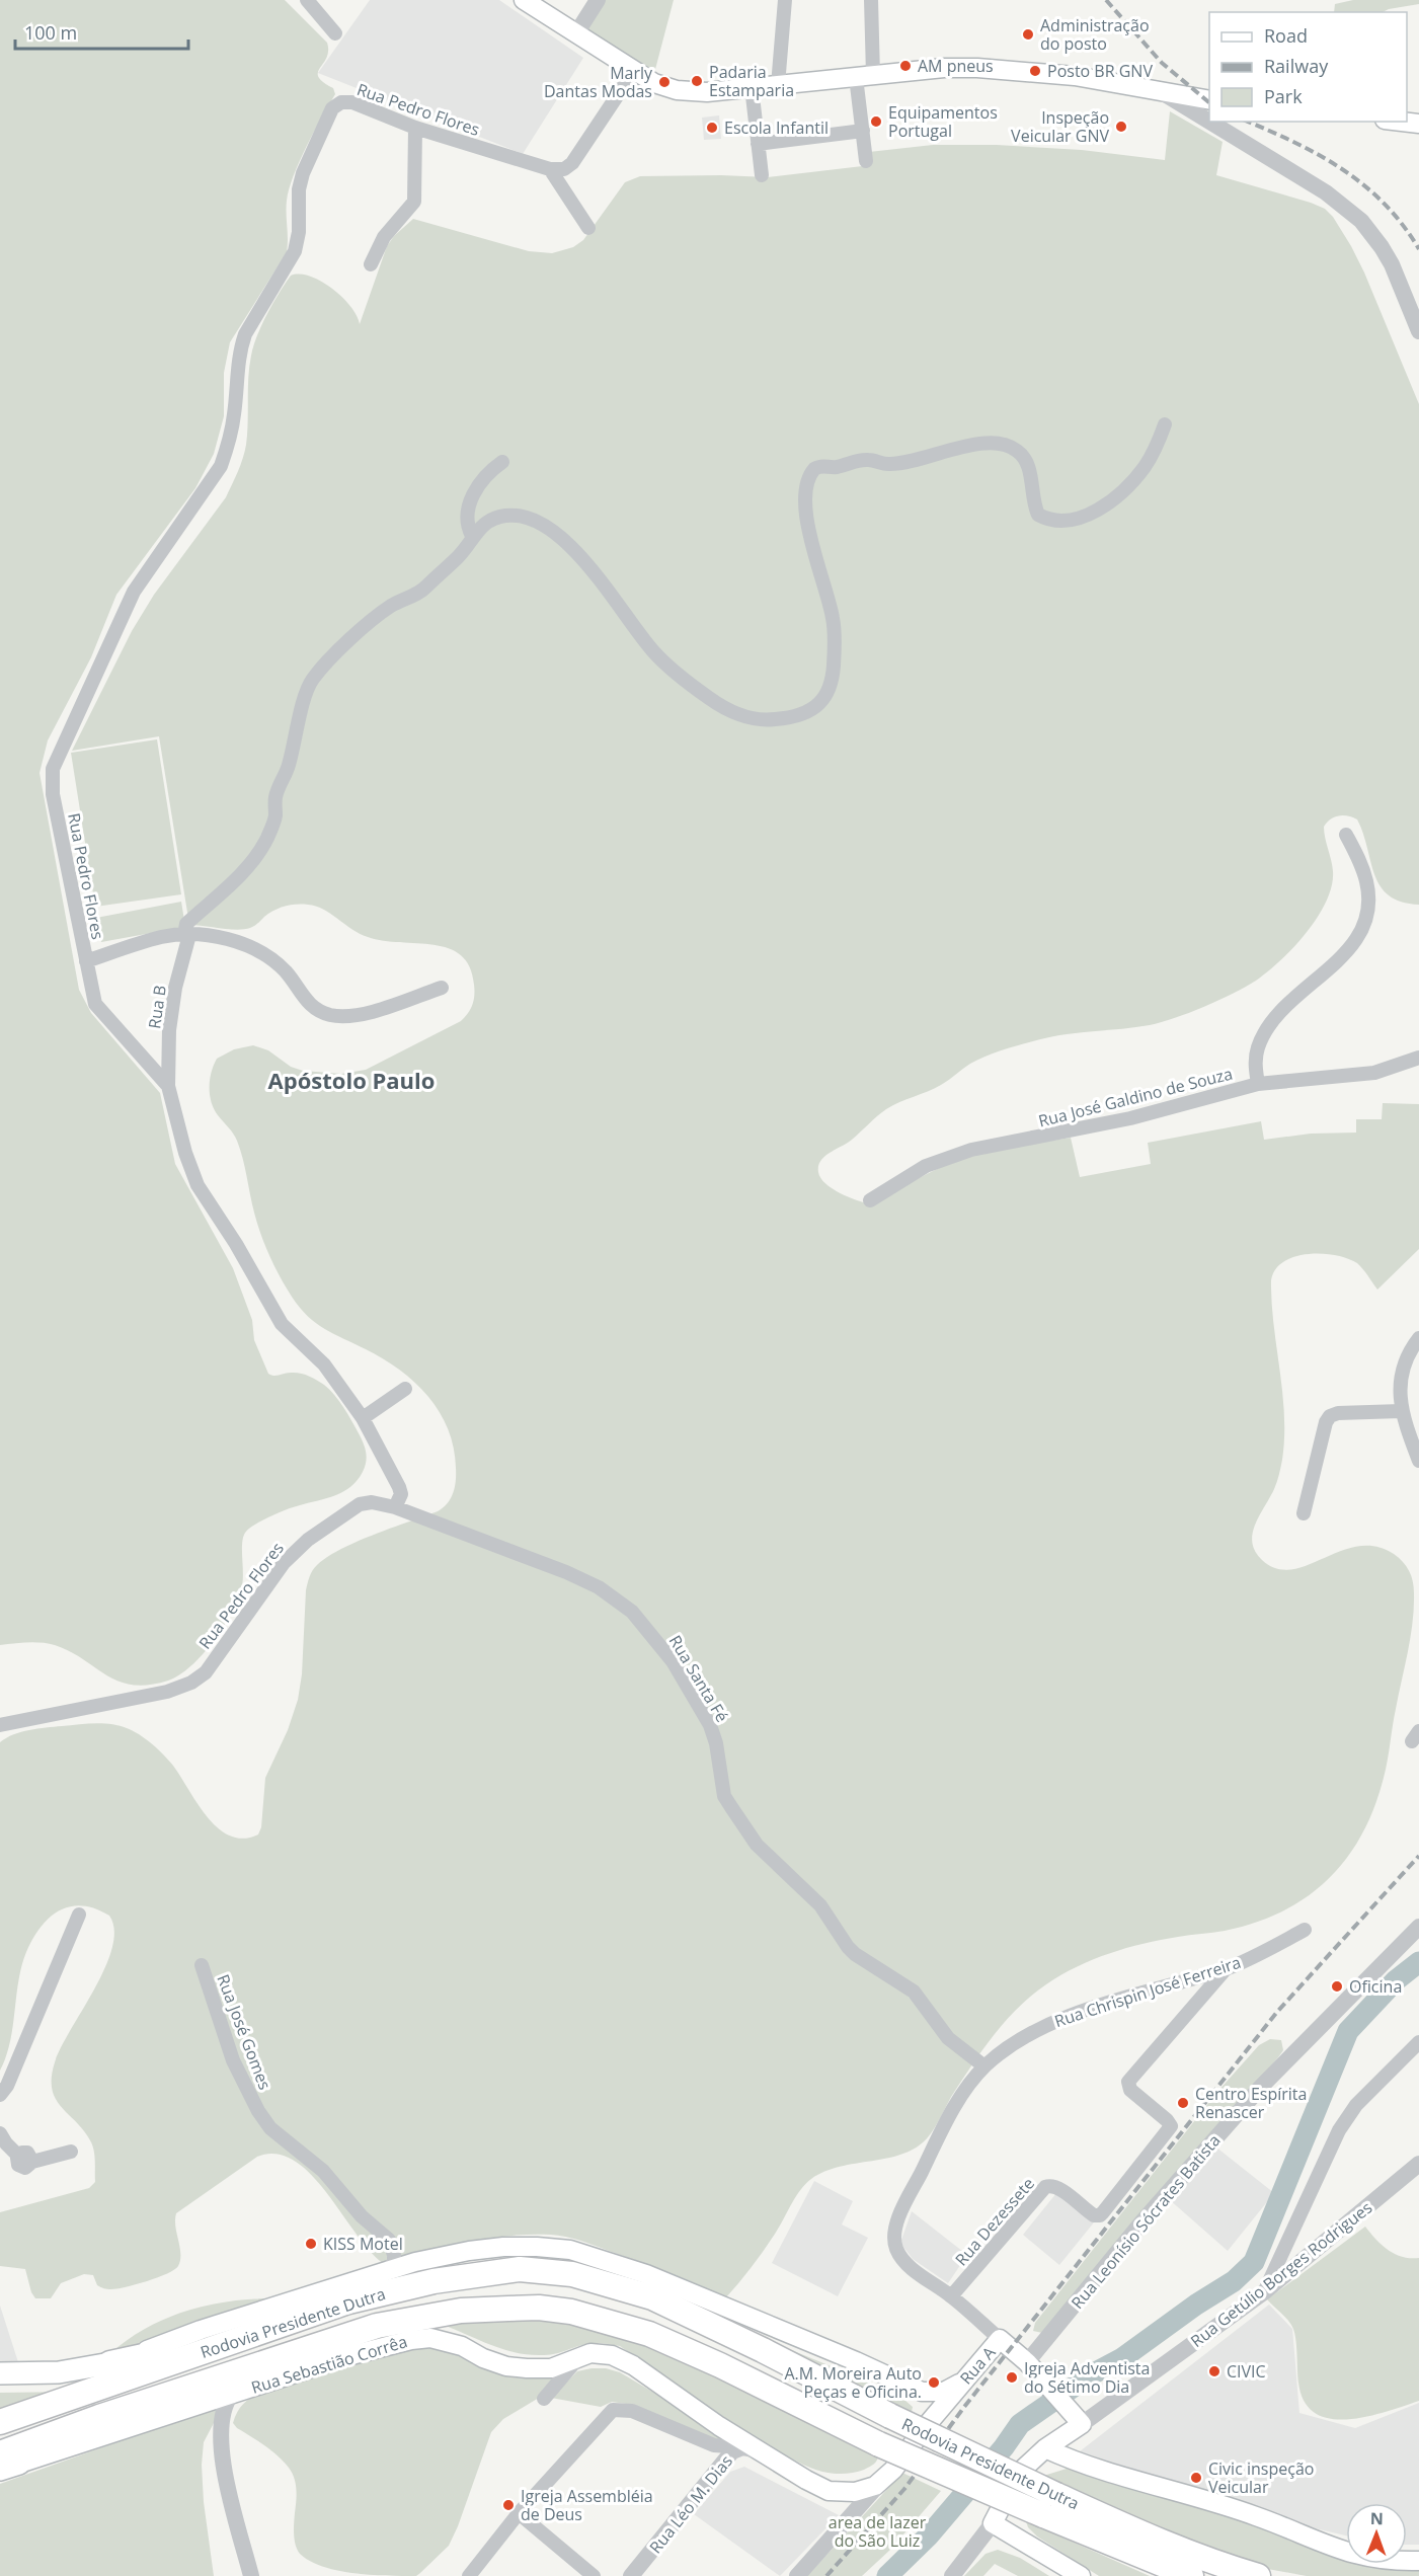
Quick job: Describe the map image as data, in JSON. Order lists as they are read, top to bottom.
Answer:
{
  "streets": {
    "highway": ["Rodovia Presidente Dutra"],
    "main road": ["Rua Chrispin José Ferreira", "Rua Sebastião Corrêa", "Rua A"],
    "street": [
      "Rua Pedro Flores",
      "Rua B",
      "Rua José Galdino de Souza",
      "Rua Santa Fé",
      "Rua José Gomes",
      "Rua Dezessete",
      "Rua Leonísio Sócrates Batista",
      "Rua Getúlio Borges Rodrigues",
      "Rua Léo M. Dias"
    ]
  },
  "crossings": [
    ["Rua Pedro Flores", "Rua B"],
    ["Rua Pedro Flores", "Rua Santa Fé"],
    ["Rua Santa Fé", "Rua Chrispin José Ferreira"],
    ["Rua Chrispin José Ferreira", "Rua Dezessete"],
    ["Rua Chrispin José Ferreira", "Rua Leonísio Sócrates Batista"],
    ["Rua Chrispin José Ferreira", "Rua Getúlio Borges Rodrigues"],
    ["Rua Chrispin José Ferreira", "Rua A"],
    ["Rodovia Presidente Dutra", "Rua Sebastião Corrêa"],
    ["Rua Sebastião Corrêa", "Rua A"],
    ["Rua Sebastião Corrêa", "Rua Léo M. Dias"]
  ],
  "districts": ["Apóstolo Paulo"],
  "parks": ["area de lazer do São Luiz"],
  "places": [
    "Administração do posto",
    "AM pneus",
    "Posto BR GNV",
    "Padaria Estamparia",
    "Marly Dantas Modas",
    "Equipamentos Portugal",
    "Inspeção Veicular GNV",
    "Escola Infantil",
    "Oficina",
    "Centro Espírita Renascer",
    "KISS Motel",
    "CIVIC",
    "Igreja Adventista do Sétimo Dia",
    "A.M. Moreira Auto Peças e Oficina.",
    "Civic inspeção Veicular",
    "Igreja Assembléia de Deus"
  ],
  "legend": ["Road", "Railway", "Park"],
  "scale_bar": "100 m",
  "north": "top"
}
